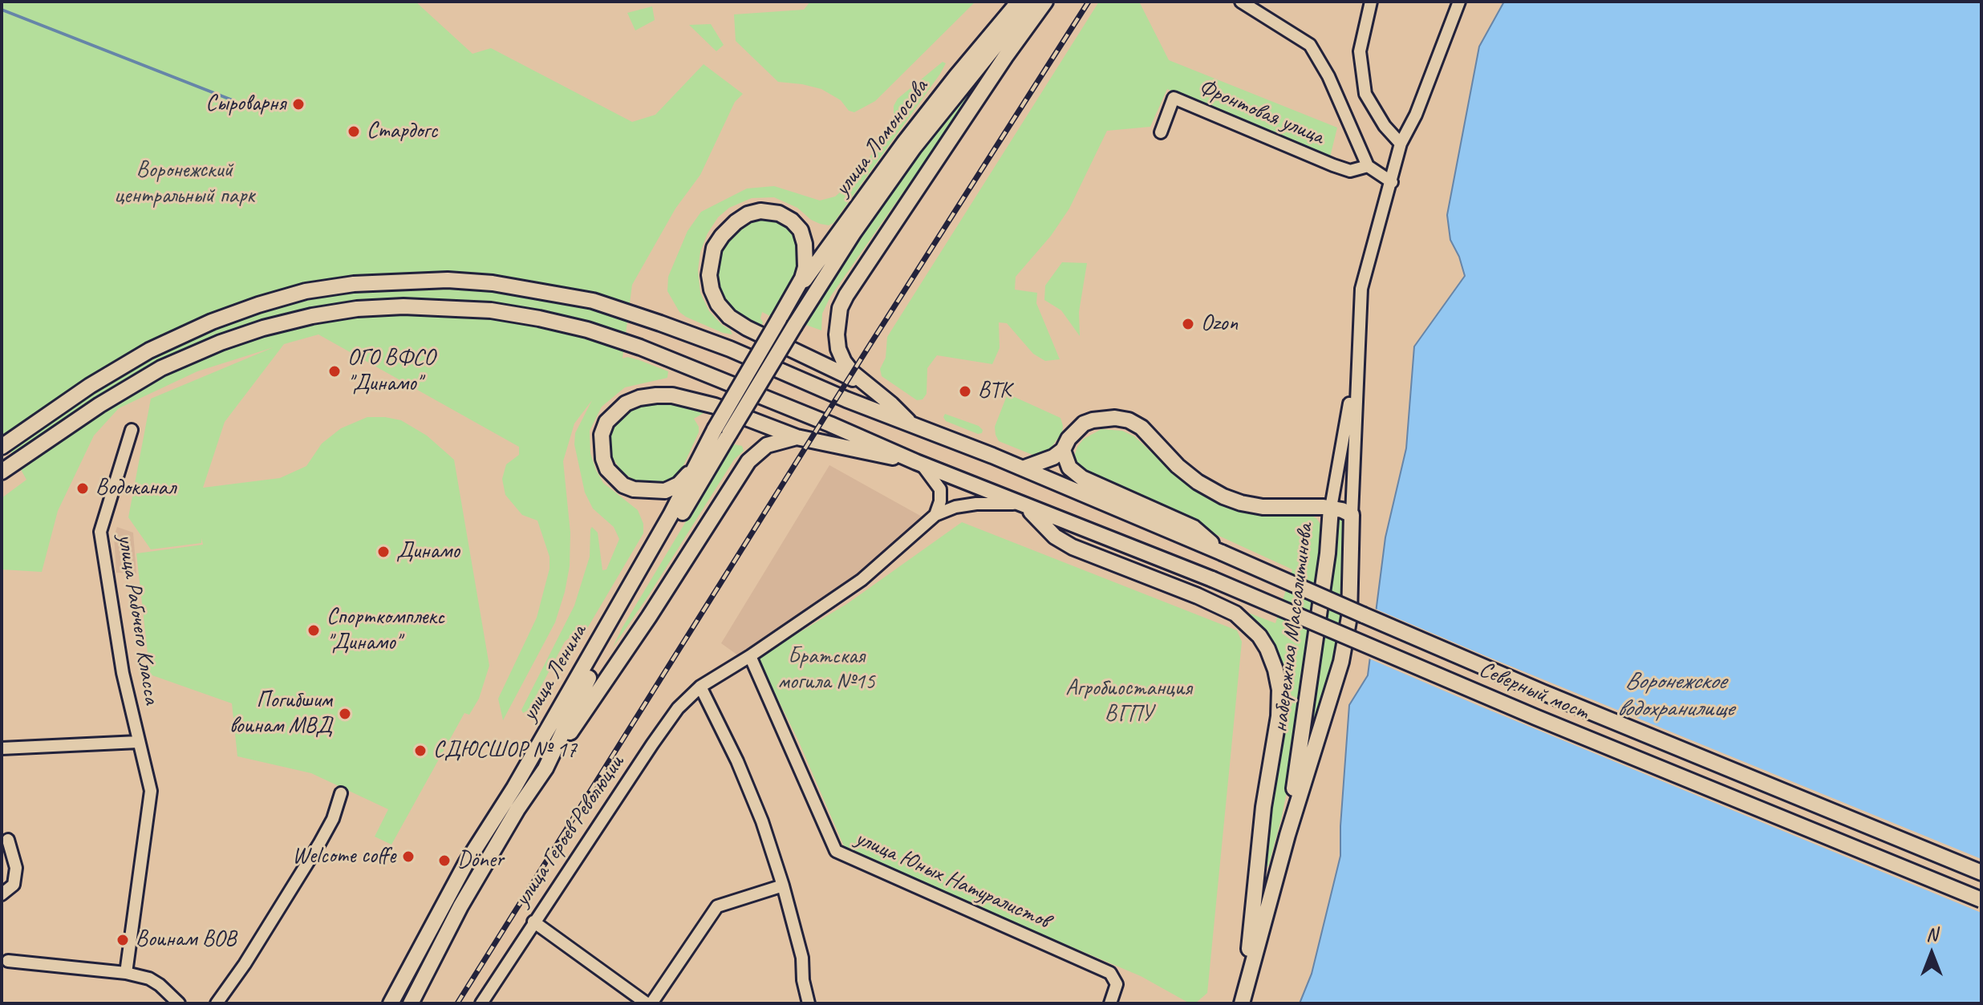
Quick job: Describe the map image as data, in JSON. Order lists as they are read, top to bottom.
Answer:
{
  "streets": {
    "main road": [
      "улица Ломоносова",
      "набережная Массалитинова",
      "улица Ленина",
      "Северный мост"
    ],
    "street": [
      "Фронтовая улица",
      "улица Рабочего Класса",
      "улица Героев Революции",
      "улица Юных Натуралистов"
    ]
  },
  "crossings": [
    ["улица Героев Революции", "улица Юных Натуралистов"]
  ],
  "water": ["Воронежское водохранилище"],
  "parks": ["Воронежский центральный парк", "Братская могила №15", "Агробиостанция ВГПУ"],
  "places": [
    "Сыроварня",
    "Стардогс",
    "Ozon",
    "ОГО ВФСО \"Динамо\"",
    "ВТК",
    "Водоканал",
    "Динамо",
    "Спорткомплекс \"Динамо\"",
    "Погибшим воинам МВД",
    "СДЮСШОР № 17",
    "Welcome coffe",
    "Döner",
    "Воинам ВОВ"
  ],
  "north": "top"
}
